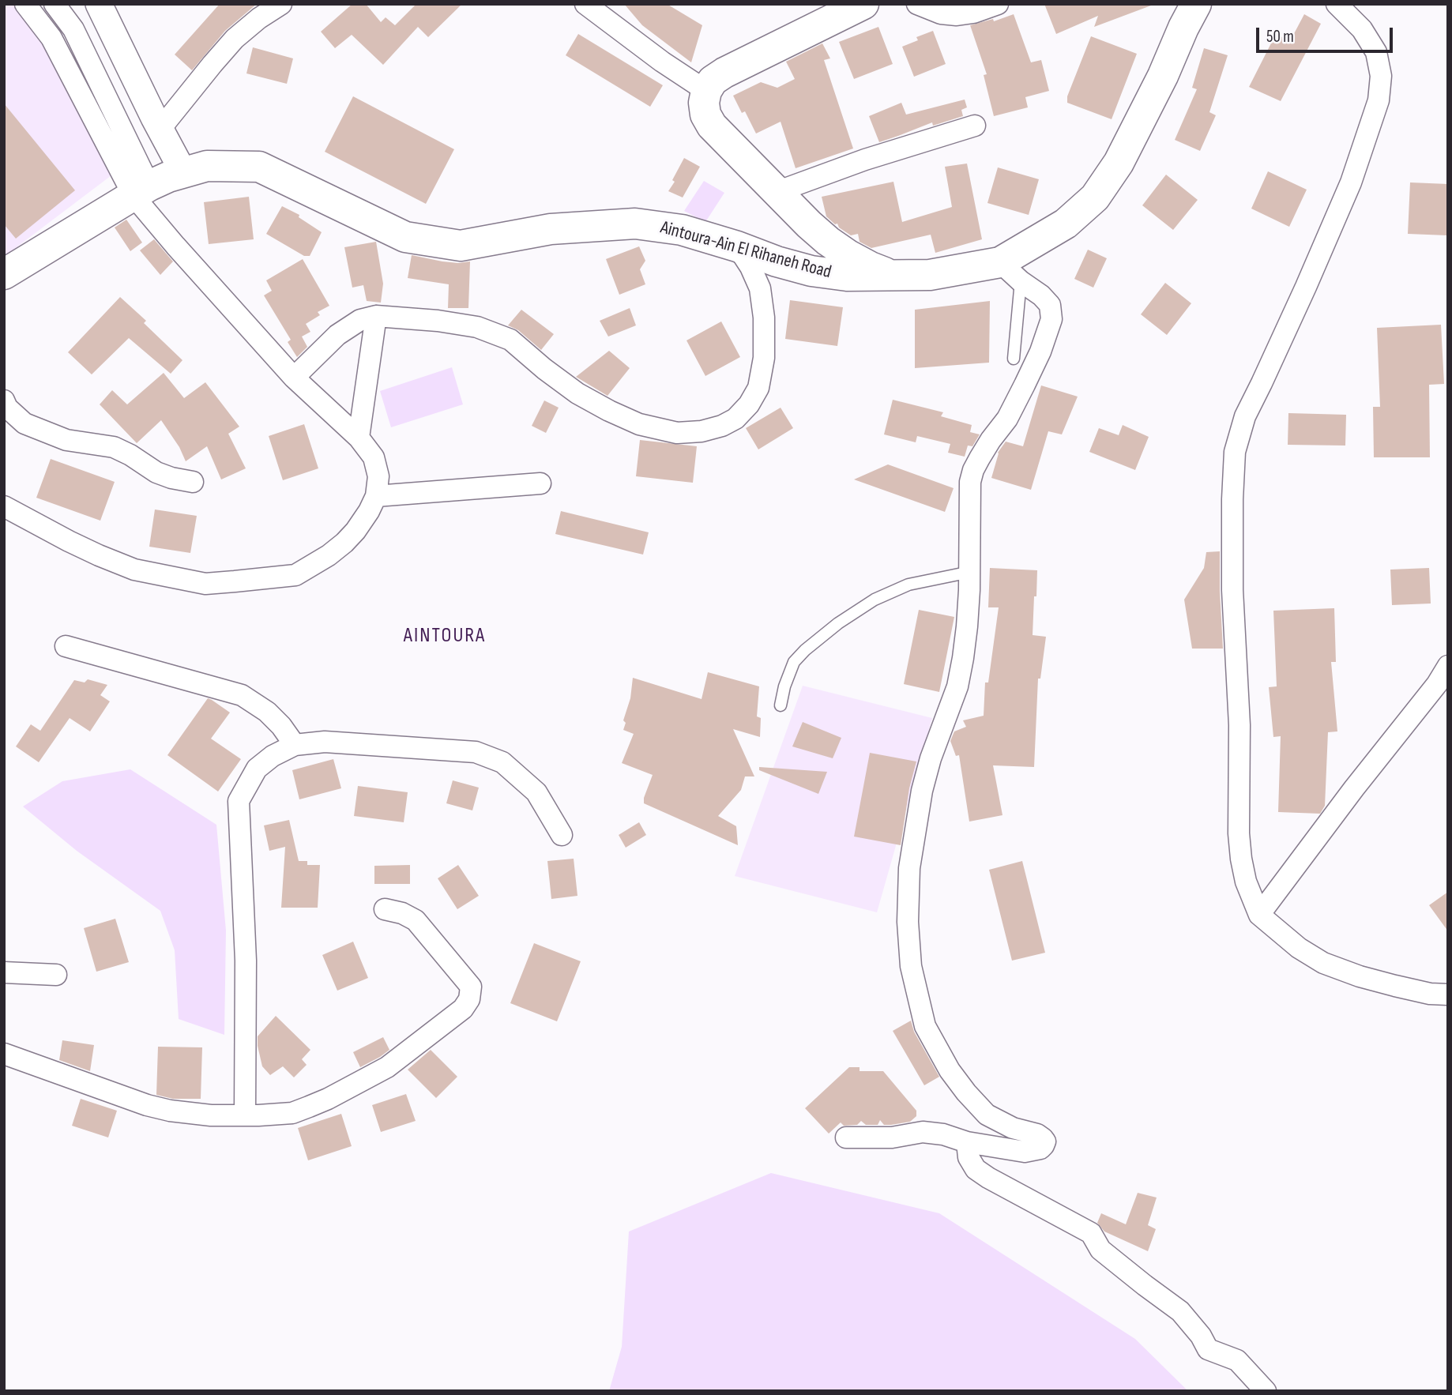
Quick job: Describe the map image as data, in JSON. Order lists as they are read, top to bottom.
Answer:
{
  "streets": {
    "main road": ["Aintoura-Ain El Rihaneh Road"]
  },
  "districts": ["AINTOURA"],
  "scale_bar": "50 m"
}
